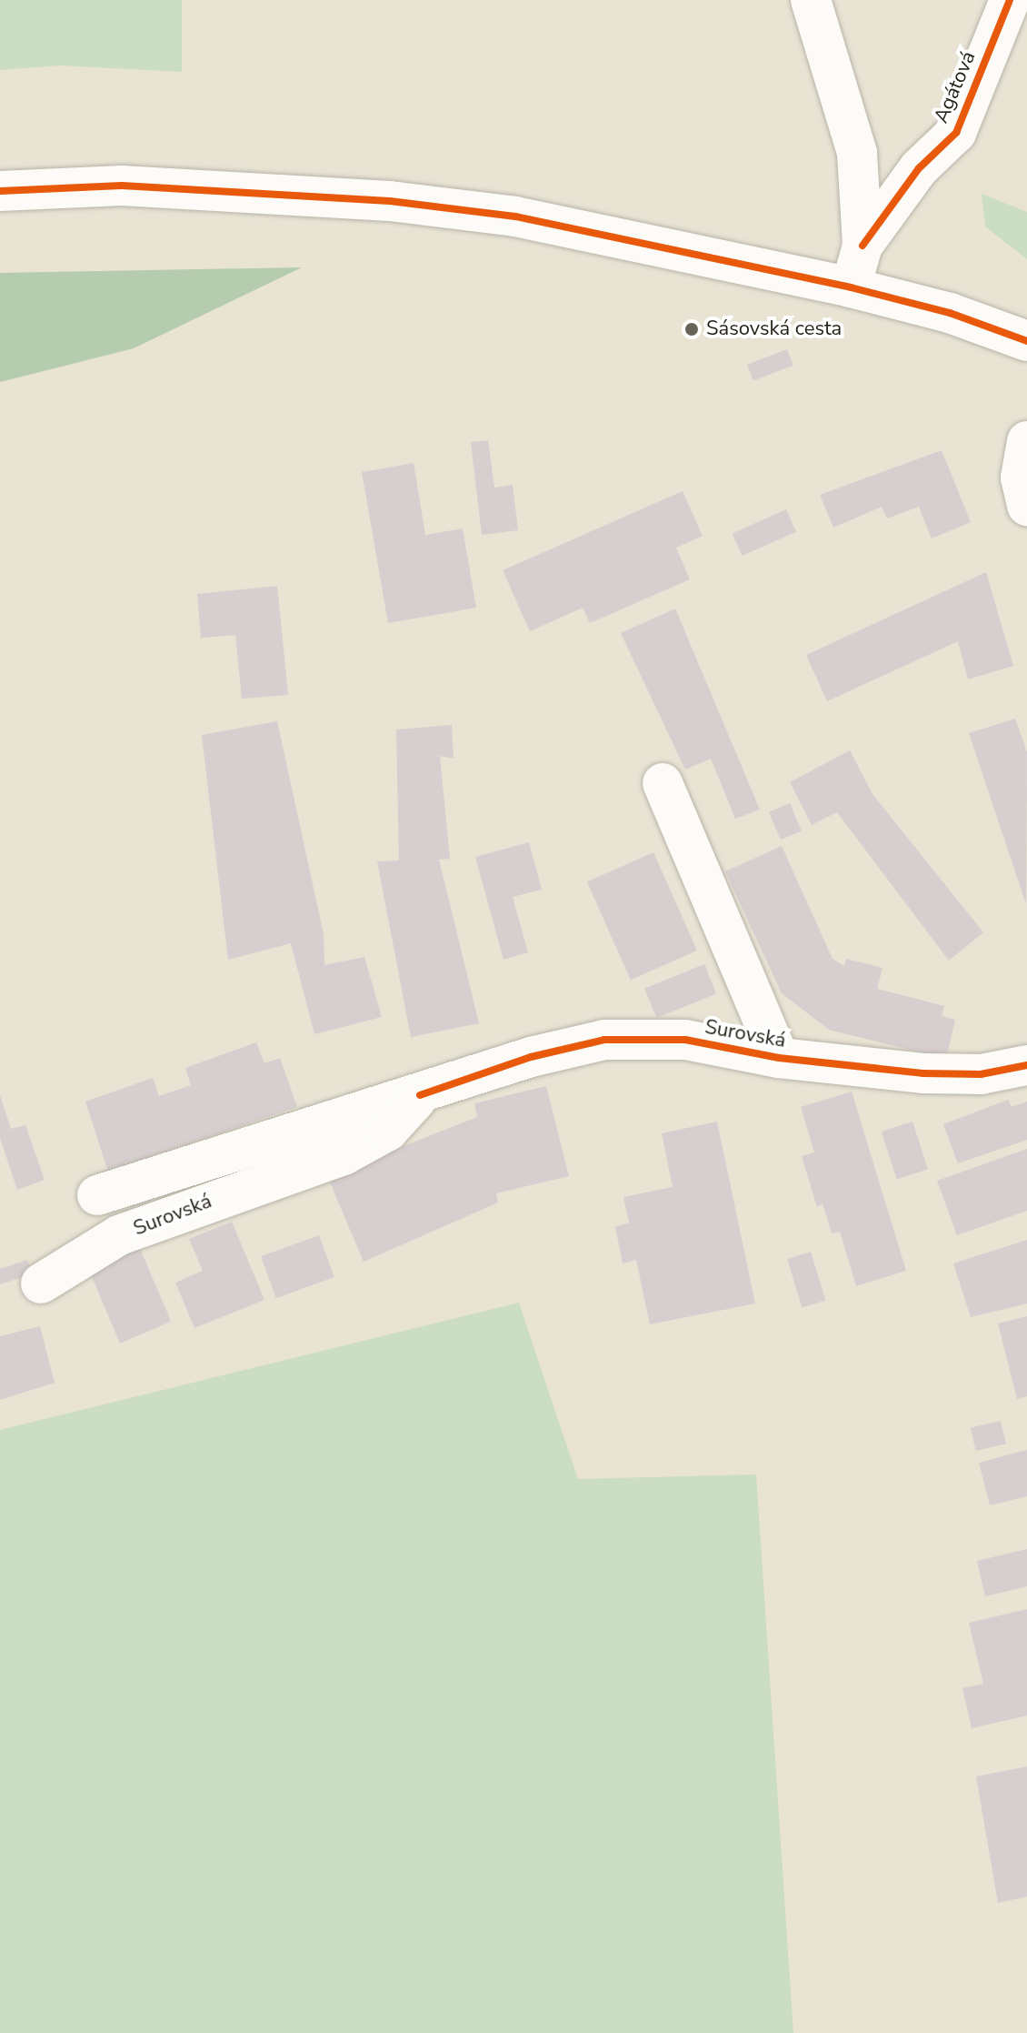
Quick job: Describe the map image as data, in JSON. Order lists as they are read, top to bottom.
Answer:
{
  "streets": {
    "street": ["Agátová", "Surovská"]
  },
  "places": ["Sásovská cesta"]
}
